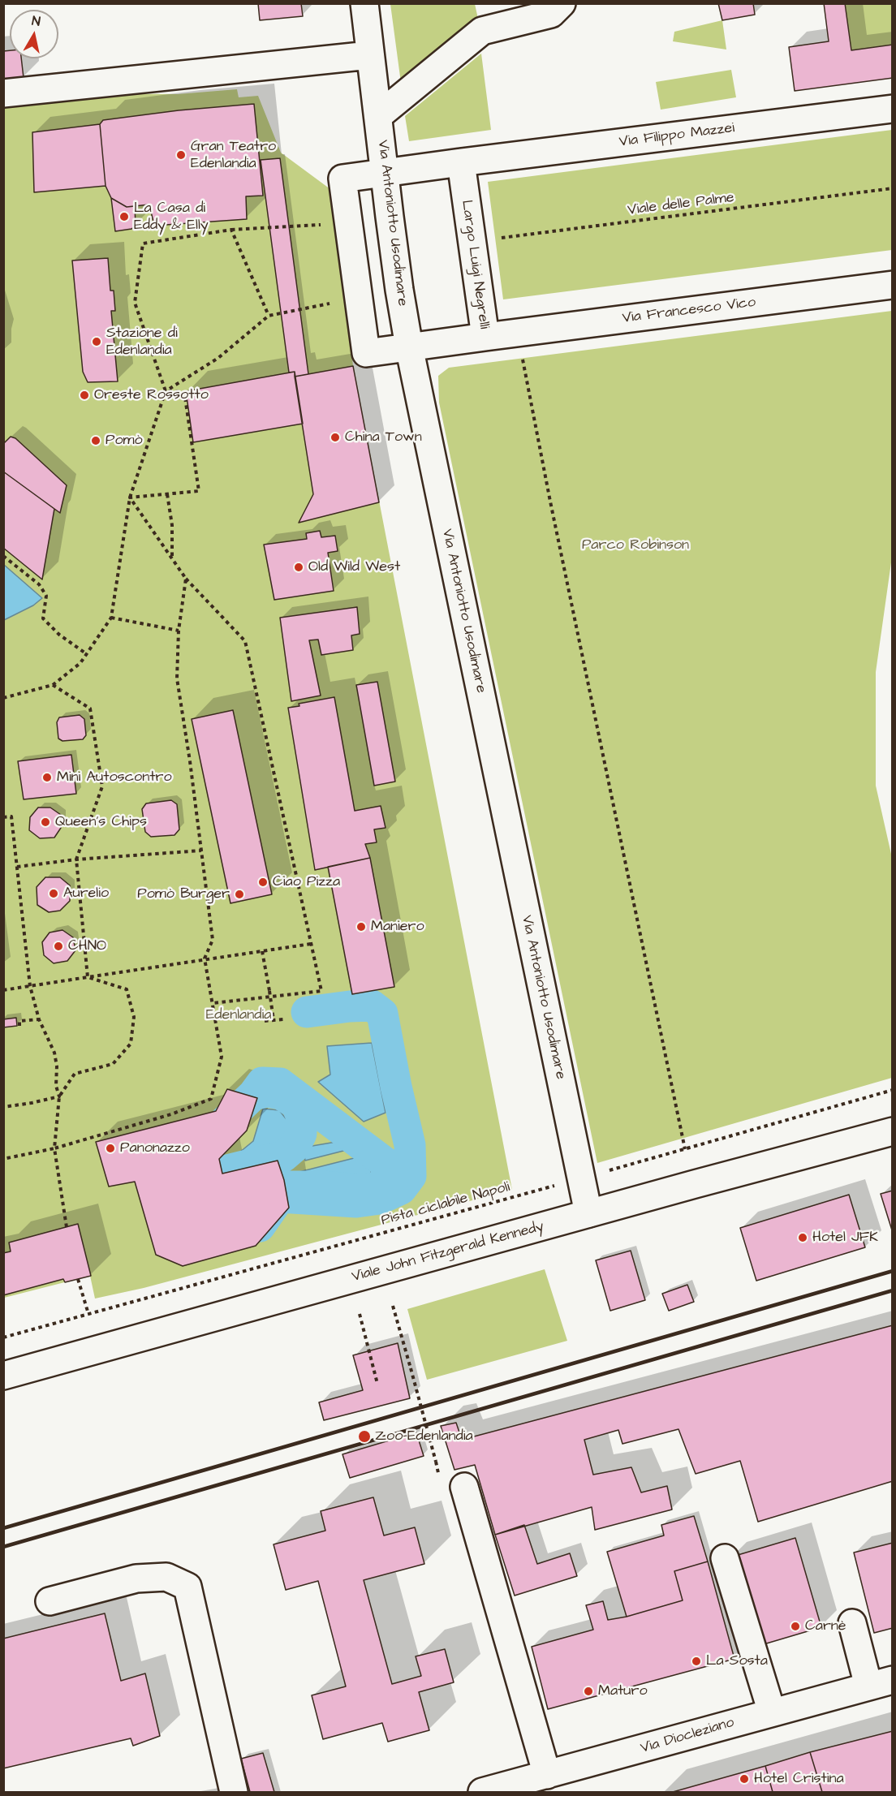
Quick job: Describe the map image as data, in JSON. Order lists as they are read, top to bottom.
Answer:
{
  "streets": {
    "street": [
      "Via Filippo Mazzei",
      "Via Antoniotto Usodimare",
      "Largo Luigi Negrelli",
      "Via Francesco Vico",
      "Viale John Fitzgerald Kennedy",
      "Via Diocleziano"
    ],
    "path": ["Viale delle Palme", "Pista ciclabile Napoli"]
  },
  "crossings": [
    ["Via Filippo Mazzei", "Largo Luigi Negrelli"],
    ["Viale delle Palme", "Largo Luigi Negrelli"],
    ["Via Antoniotto Usodimare", "Largo Luigi Negrelli"],
    ["Via Antoniotto Usodimare", "Pista ciclabile Napoli"],
    ["Via Antoniotto Usodimare", "Viale John Fitzgerald Kennedy"],
    ["Largo Luigi Negrelli", "Via Francesco Vico"]
  ],
  "parks": ["Parco Robinson", "Edenlandia"],
  "places": [
    "Gran Teatro Edenlandia",
    "La Casa di Eddy & Elly",
    "Stazione di Edenlandia",
    "Oreste Rossotto",
    "China Town",
    "Pomò",
    "Old Wild West",
    "Mini Autoscontro",
    "Queen's Chips",
    "Ciao Pizza",
    "Aurelio",
    "Pomò Burger",
    "Maniero",
    "CHNO",
    "Panonazzo",
    "Hotel JFK",
    "Zoo-Edenlandia",
    "Carnè",
    "La Sosta",
    "Maturo",
    "Hotel Cristina"
  ],
  "north": "top"
}
